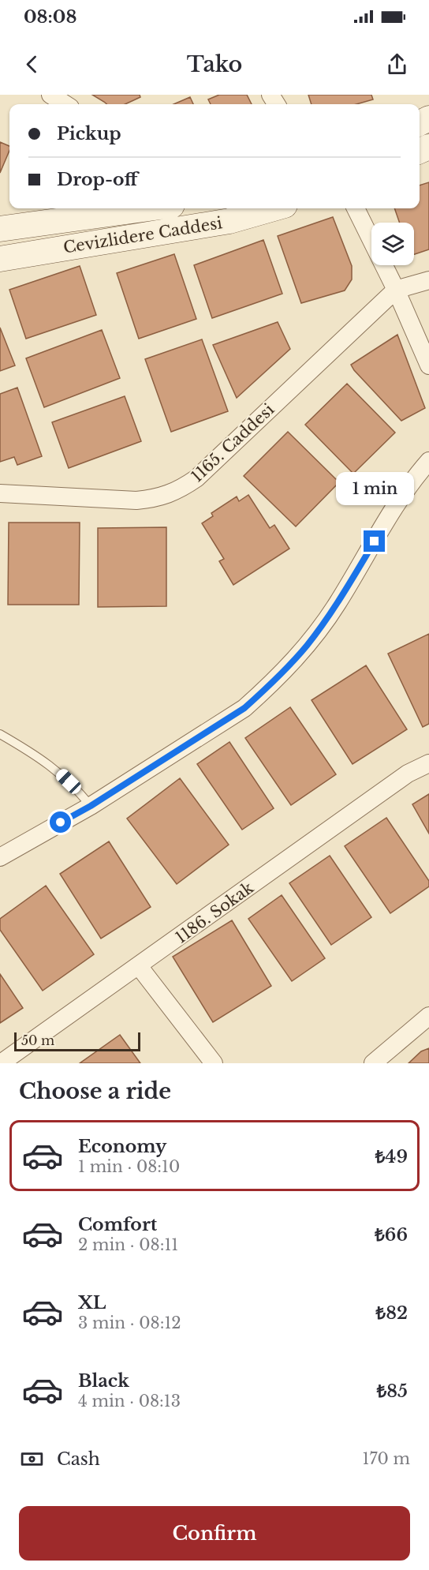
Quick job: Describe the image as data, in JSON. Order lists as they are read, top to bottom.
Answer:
{
  "streets": {
    "main road": ["Cevizlidere Caddesi"],
    "street": ["1165. Caddesi", "1186. Sokak"]
  },
  "scale_bar": "50 m",
  "page": {
    "status": "08:08",
    "header": "Tako",
    "banner": ["Pickup", "Drop-off"],
    "bubble": "1 min",
    "scale": "50 m",
    "heading": "Choose a ride",
    "list": [
      {
        "name": "Economy",
        "note": "1 min · 08:10",
        "value": "₺49"
      },
      {
        "name": "Comfort",
        "note": "2 min · 08:11",
        "value": "₺66"
      },
      {
        "name": "XL",
        "note": "3 min · 08:12",
        "value": "₺82"
      },
      {
        "name": "Black",
        "note": "4 min · 08:13",
        "value": "₺85"
      }
    ],
    "pay": ["Cash", "170 m"],
    "buttons": "Confirm"
  }
}
